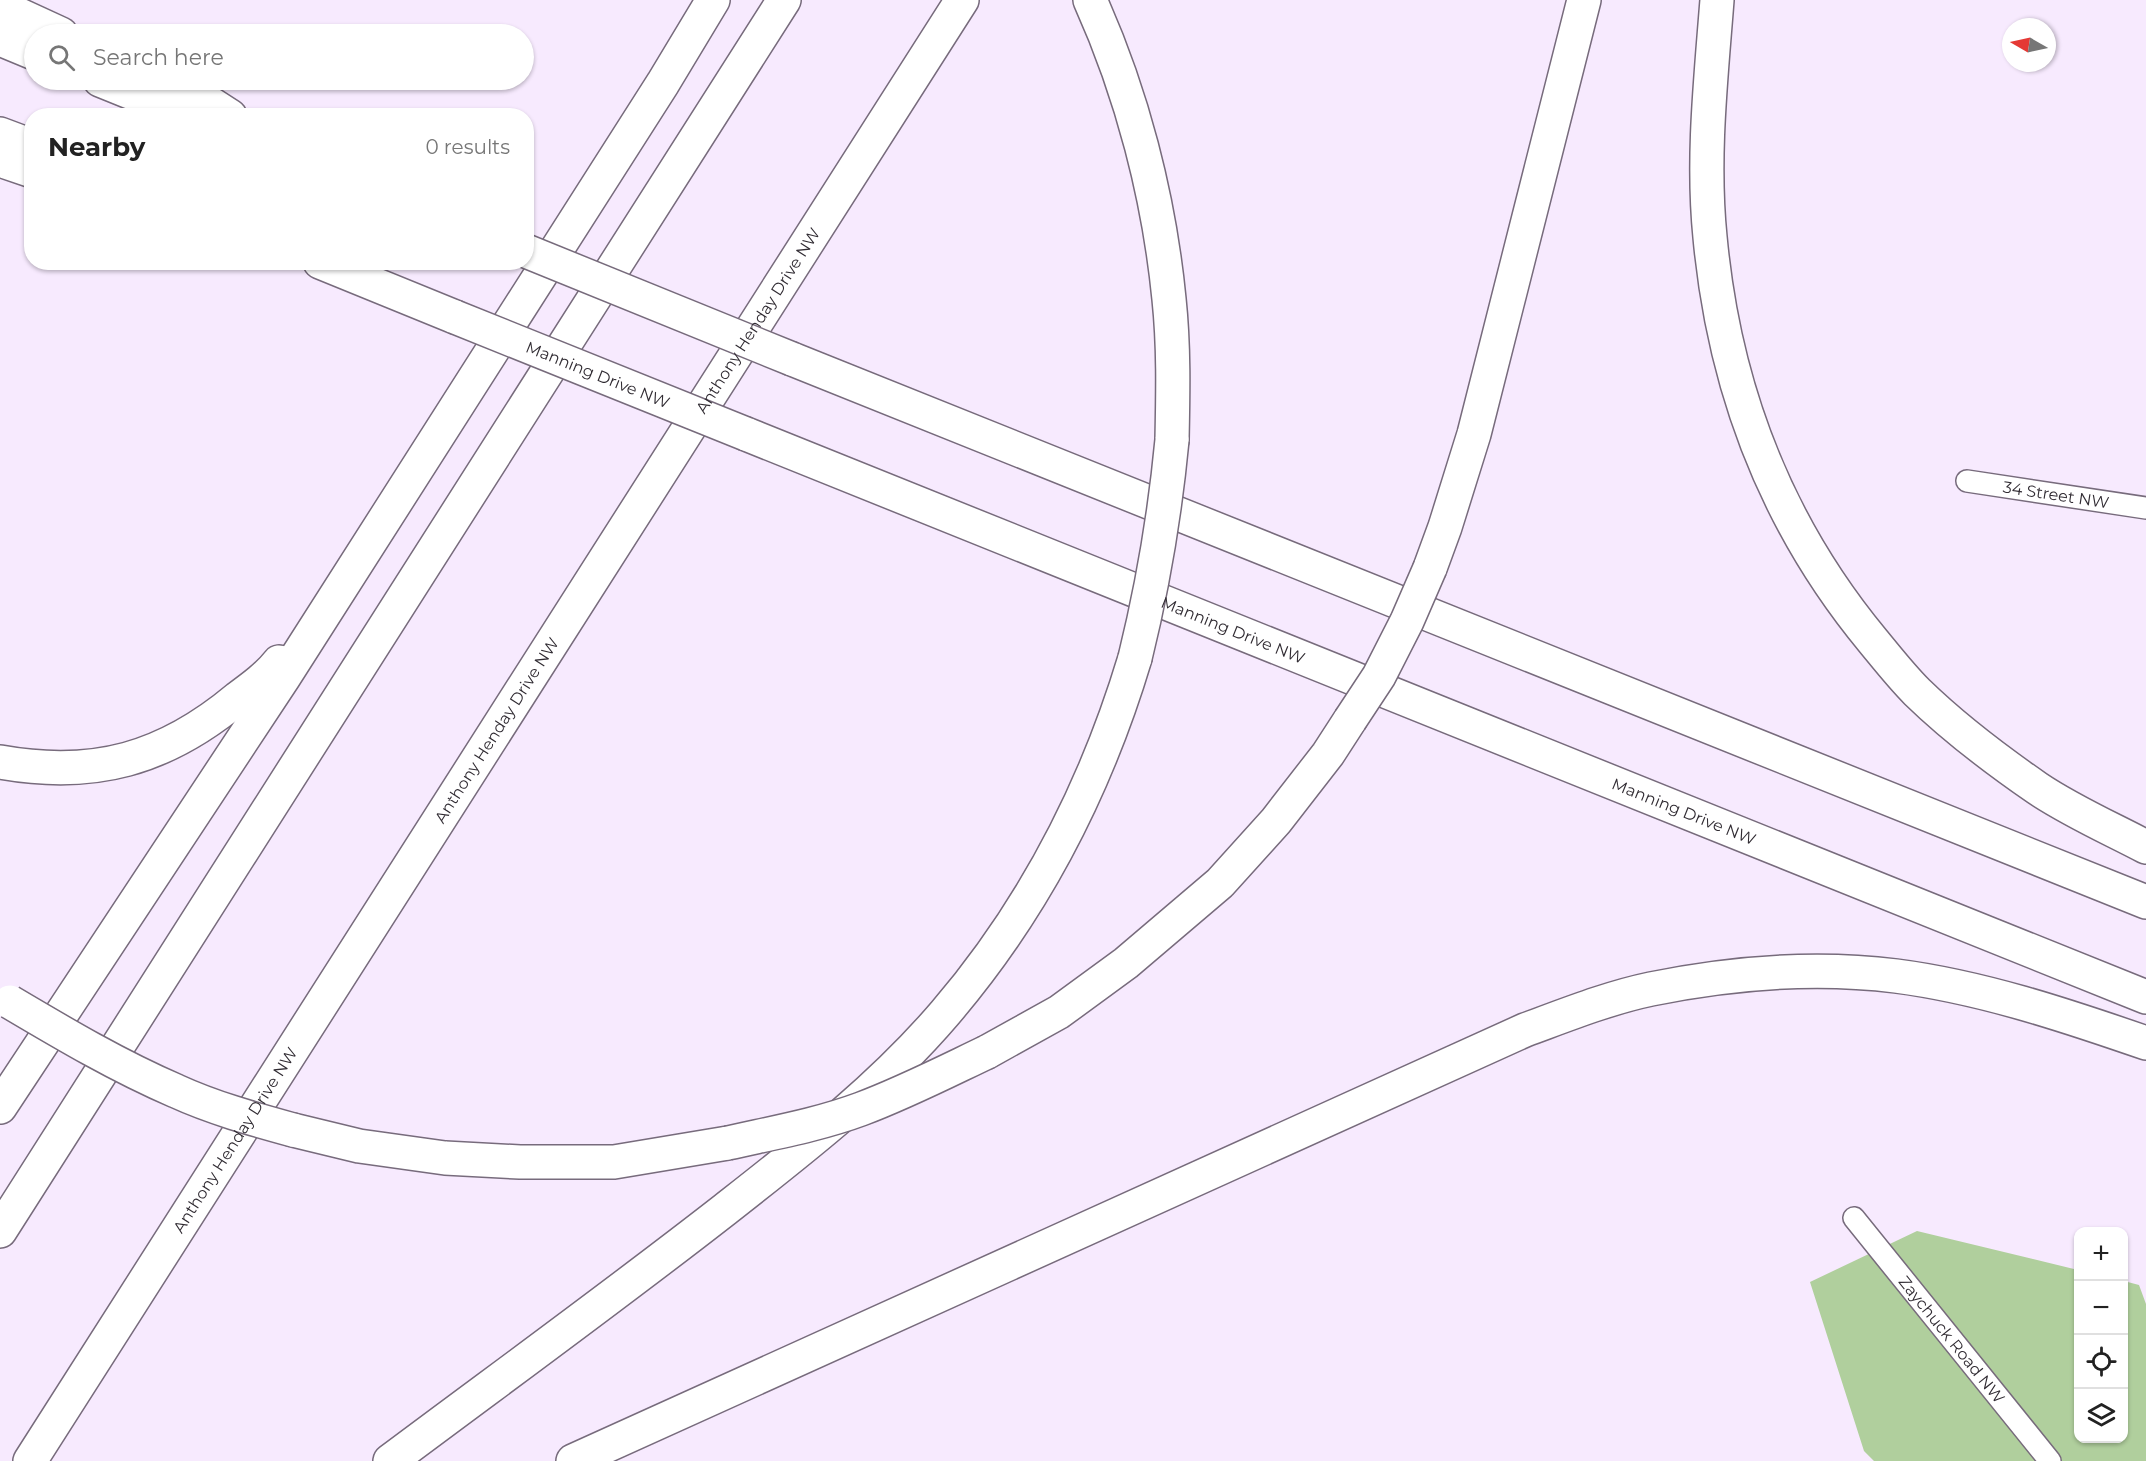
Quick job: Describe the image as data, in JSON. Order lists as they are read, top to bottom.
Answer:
{
  "streets": {
    "highway": ["Anthony Henday Drive NW", "Manning Drive NW"],
    "street": ["34 Street NW", "Zaychuck Road NW"]
  },
  "north": "left",
  "page": {
    "search": "Search here",
    "heading": ["Nearby", "0 results"],
    "map_buttons": ["+", "−"]
  }
}
